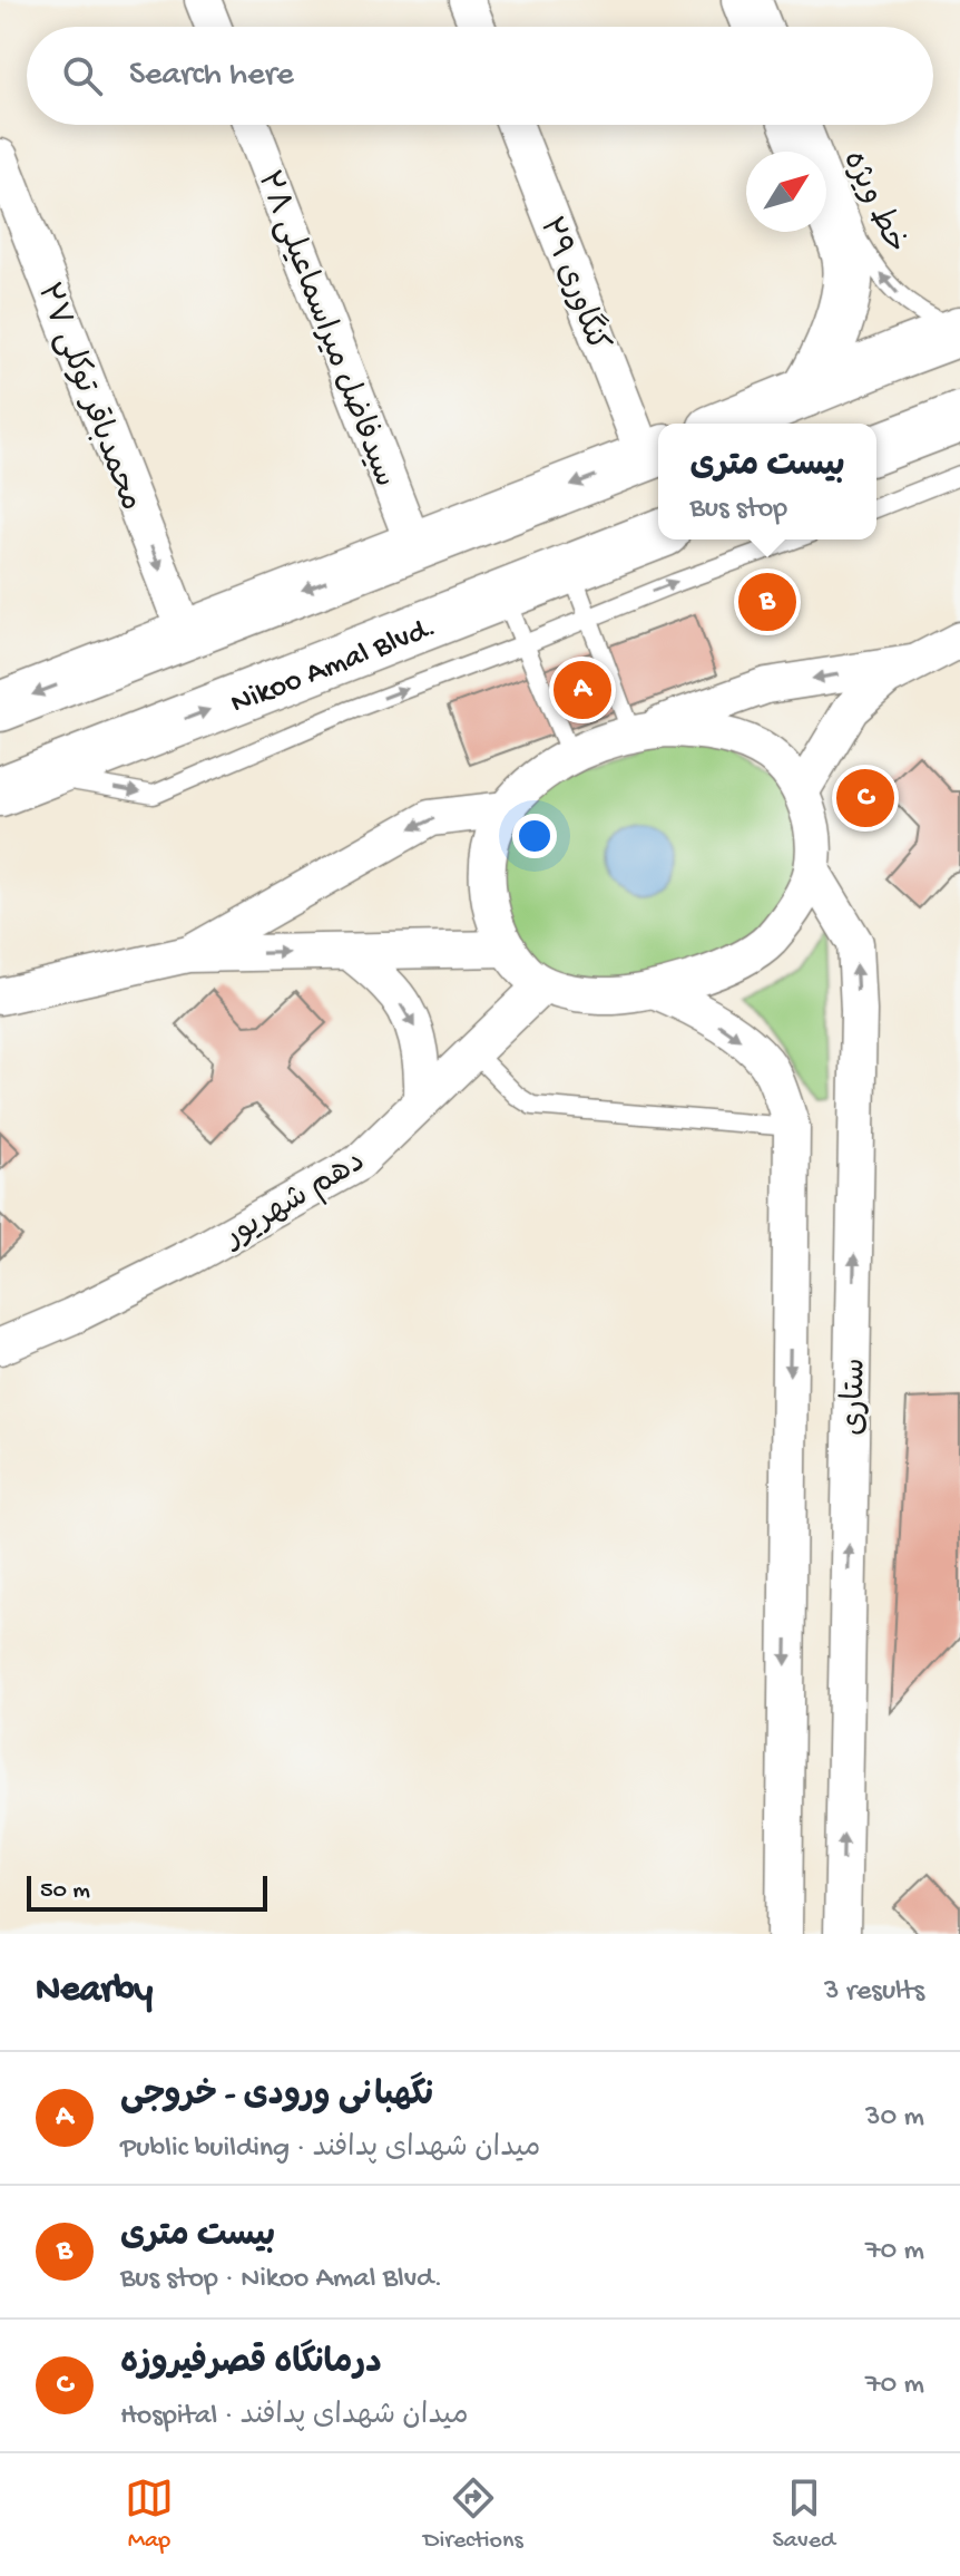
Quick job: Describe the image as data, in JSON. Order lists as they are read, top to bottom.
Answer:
{
  "streets": {
    "main road": ["Nikoo Amal Blvd."],
    "street": [
      "کنگاوری ۲۹",
      "سیدفاضل میراسماعیلی ۲۸",
      "محمدباقر توکلی ۲۷",
      "دهم شهریور",
      "ستاری"
    ],
    "lane": ["خط ویژه"]
  },
  "crossings": [
    ["دهم شهریور", "ستاری"]
  ],
  "one_way": ["خط ویژه", "محمدباقر توکلی ۲۷"],
  "scale_bar": "50 m",
  "north": "top right",
  "page": {
    "search": "Search here",
    "popup": ["بیست متری", "Bus stop"],
    "pins": ["B", "A", "C"],
    "scale": "50 m",
    "heading": ["Nearby", "3 results"],
    "list": [
      {
        "mark": "A",
        "name": "نگهبانی ورودی - خروجی",
        "note": "Public building · میدان شهدای پدافند",
        "value": "30 m"
      },
      {
        "mark": "B",
        "name": "بیست متری",
        "note": "Bus stop · Nikoo Amal Blvd.",
        "value": "70 m"
      },
      {
        "mark": "C",
        "name": "درمانگاه قصرفیروزه",
        "note": "Hospital · میدان شهدای پدافند",
        "value": "70 m"
      }
    ],
    "nav": ["Map", "Directions", "Saved"]
  }
}
